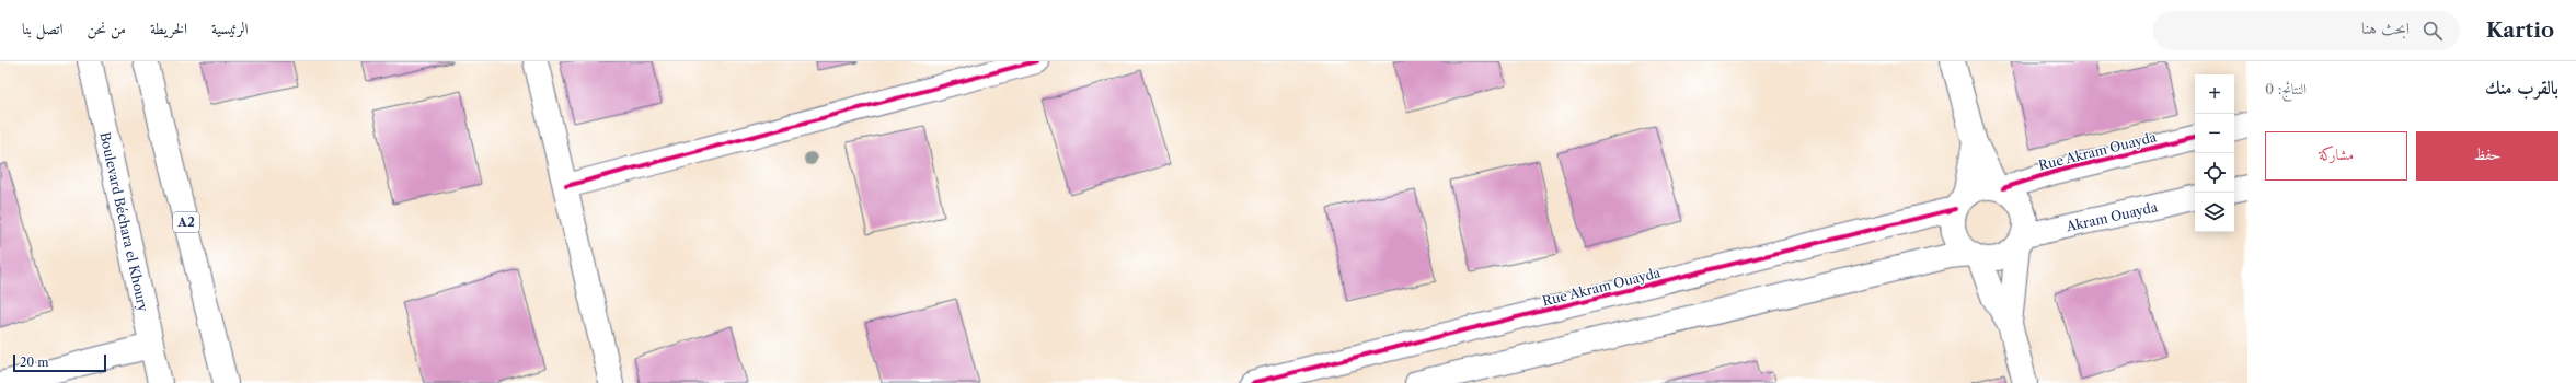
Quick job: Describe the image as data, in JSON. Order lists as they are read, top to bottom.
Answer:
{
  "streets": {
    "main road": [
      "Rue Akram Ouayda",
      "Akram Ouayda",
      "Boulevard Béchara el Khoury",
      "A2"
    ]
  },
  "crossings": [
    ["Rue Akram Ouayda", "Akram Ouayda"]
  ],
  "scale_bar": "20 m",
  "page": {
    "header": "Kartio",
    "search": "ابحث هنا",
    "nav": [
      "الرئيسية",
      "الخريطة",
      "من نحن",
      "اتصل بنا"
    ],
    "heading": ["بالقرب منك", "النتائج: 0"],
    "map_buttons": ["+", "−"],
    "buttons": ["حفظ", "مشاركة"],
    "scale": "20 m"
  }
}
